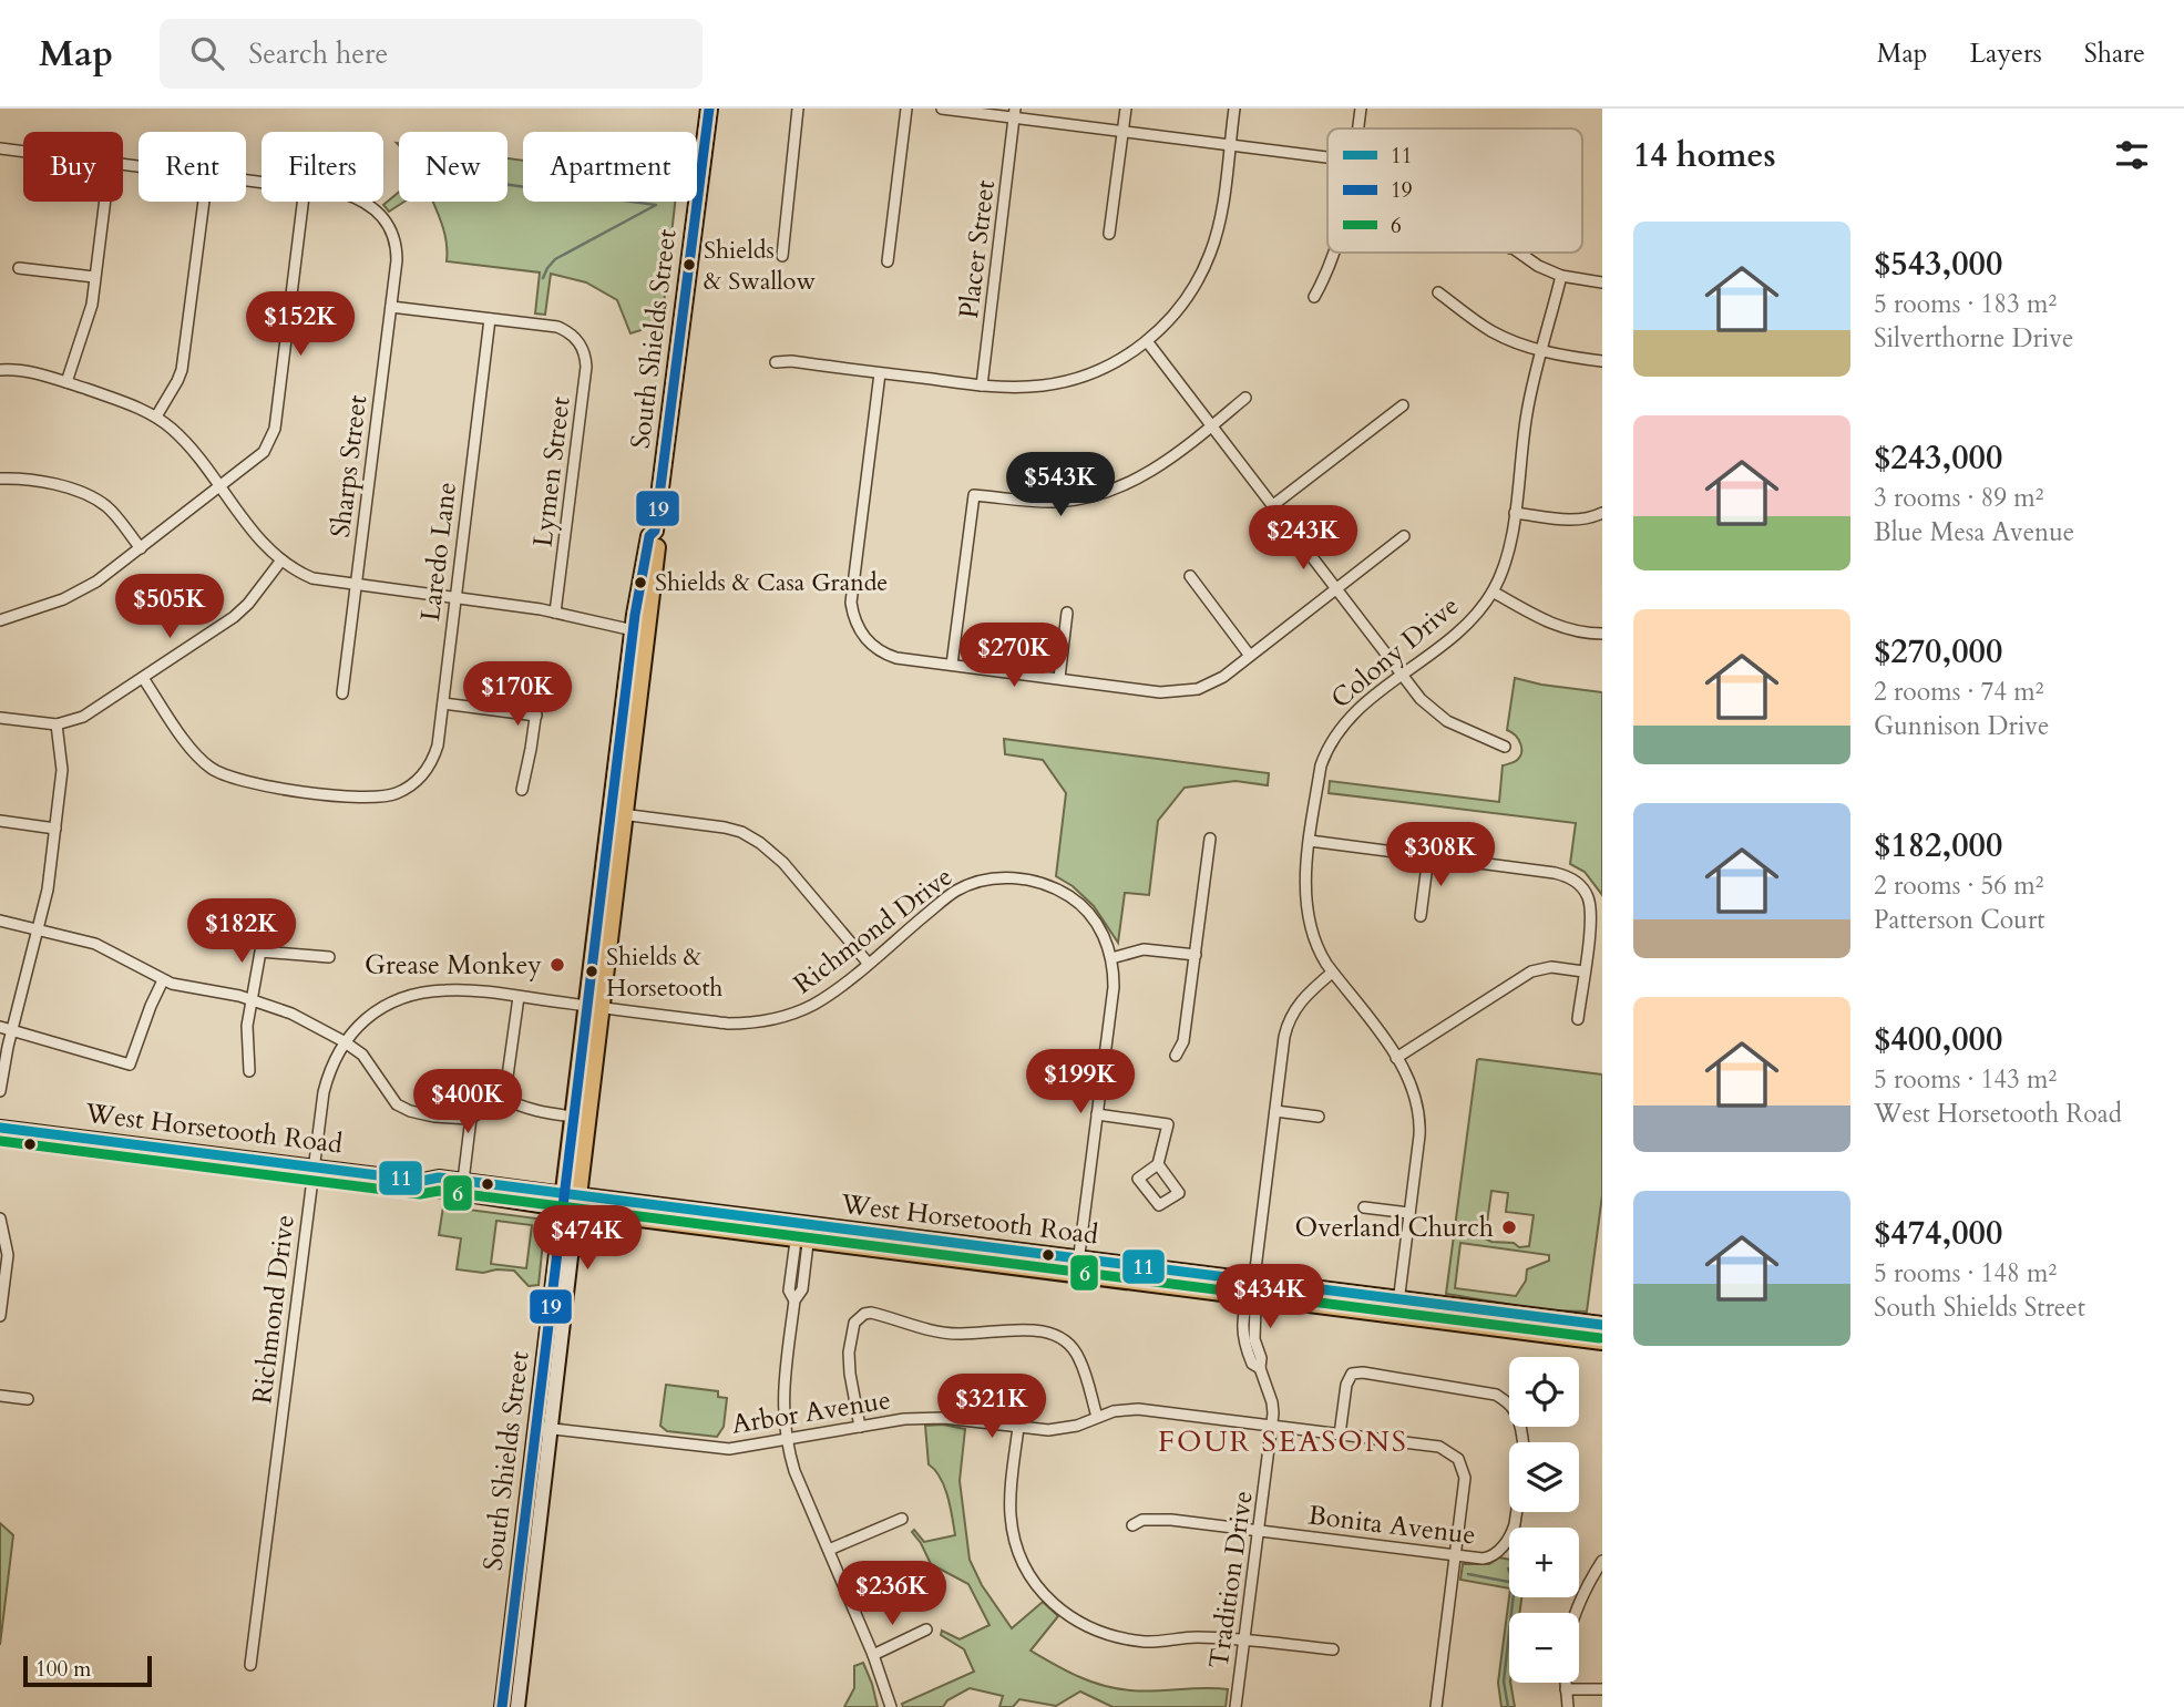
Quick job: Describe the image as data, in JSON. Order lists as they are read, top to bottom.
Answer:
{
  "streets": {
    "main road": ["South Shields Street", "West Horsetooth Road"],
    "street": [
      "Placer Street",
      "Sharps Street",
      "Lymen Street",
      "Laredo Lane",
      "Colony Drive",
      "Richmond Drive",
      "Arbor Avenue",
      "Bonita Avenue",
      "Tradition Drive"
    ]
  },
  "crossings": [
    ["South Shields Street", "Richmond Drive"],
    ["South Shields Street", "West Horsetooth Road"],
    ["South Shields Street", "Arbor Avenue"],
    ["Lymen Street", "Laredo Lane"],
    ["Colony Drive", "West Horsetooth Road"],
    ["Colony Drive", "Tradition Drive"],
    ["Richmond Drive", "West Horsetooth Road"],
    ["West Horsetooth Road", "Tradition Drive"],
    ["Arbor Avenue", "Bonita Avenue"],
    ["Arbor Avenue", "Tradition Drive"],
    ["Bonita Avenue", "Tradition Drive"]
  ],
  "districts": ["FOUR SEASONS"],
  "places": [
    "Shields & Swallow",
    "Shields & Casa Grande",
    "Grease Monkey",
    "Shields & Horsetooth",
    "Overland Church"
  ],
  "lines": ["transit line 19", "transit line 11", "transit line 6"],
  "legend": ["11", "19", "6"],
  "scale_bar": "100 m",
  "page": {
    "header": "Map",
    "search": "Search here",
    "nav": ["Map", "Layers", "Share"],
    "heading": "14 homes",
    "chip": [
      "Buy",
      "Rent",
      "Filters",
      "New",
      "Apartment"
    ],
    "list": [
      {
        "name": "$543,000",
        "note": "5 rooms · 183 m² · Silverthorne Drive"
      },
      {
        "name": "$243,000",
        "note": "3 rooms · 89 m² · Blue Mesa Avenue"
      },
      {
        "name": "$270,000",
        "note": "2 rooms · 74 m² · Gunnison Drive"
      },
      {
        "name": "$182,000",
        "note": "2 rooms · 56 m² · Patterson Court"
      },
      {
        "name": "$400,000",
        "note": "5 rooms · 143 m² · West Horsetooth Road"
      },
      {
        "name": "$474,000",
        "note": "5 rooms · 148 m² · South Shields Street"
      }
    ],
    "price": [
      "$152K",
      "$543K",
      "$243K",
      "$505K",
      "$270K",
      "$170K",
      "$308K",
      "$182K",
      "$199K",
      "$400K",
      "$474K",
      "$434K",
      "$321K",
      "$236K"
    ],
    "map_buttons": ["+", "−"],
    "scale": "100 m"
  }
}
